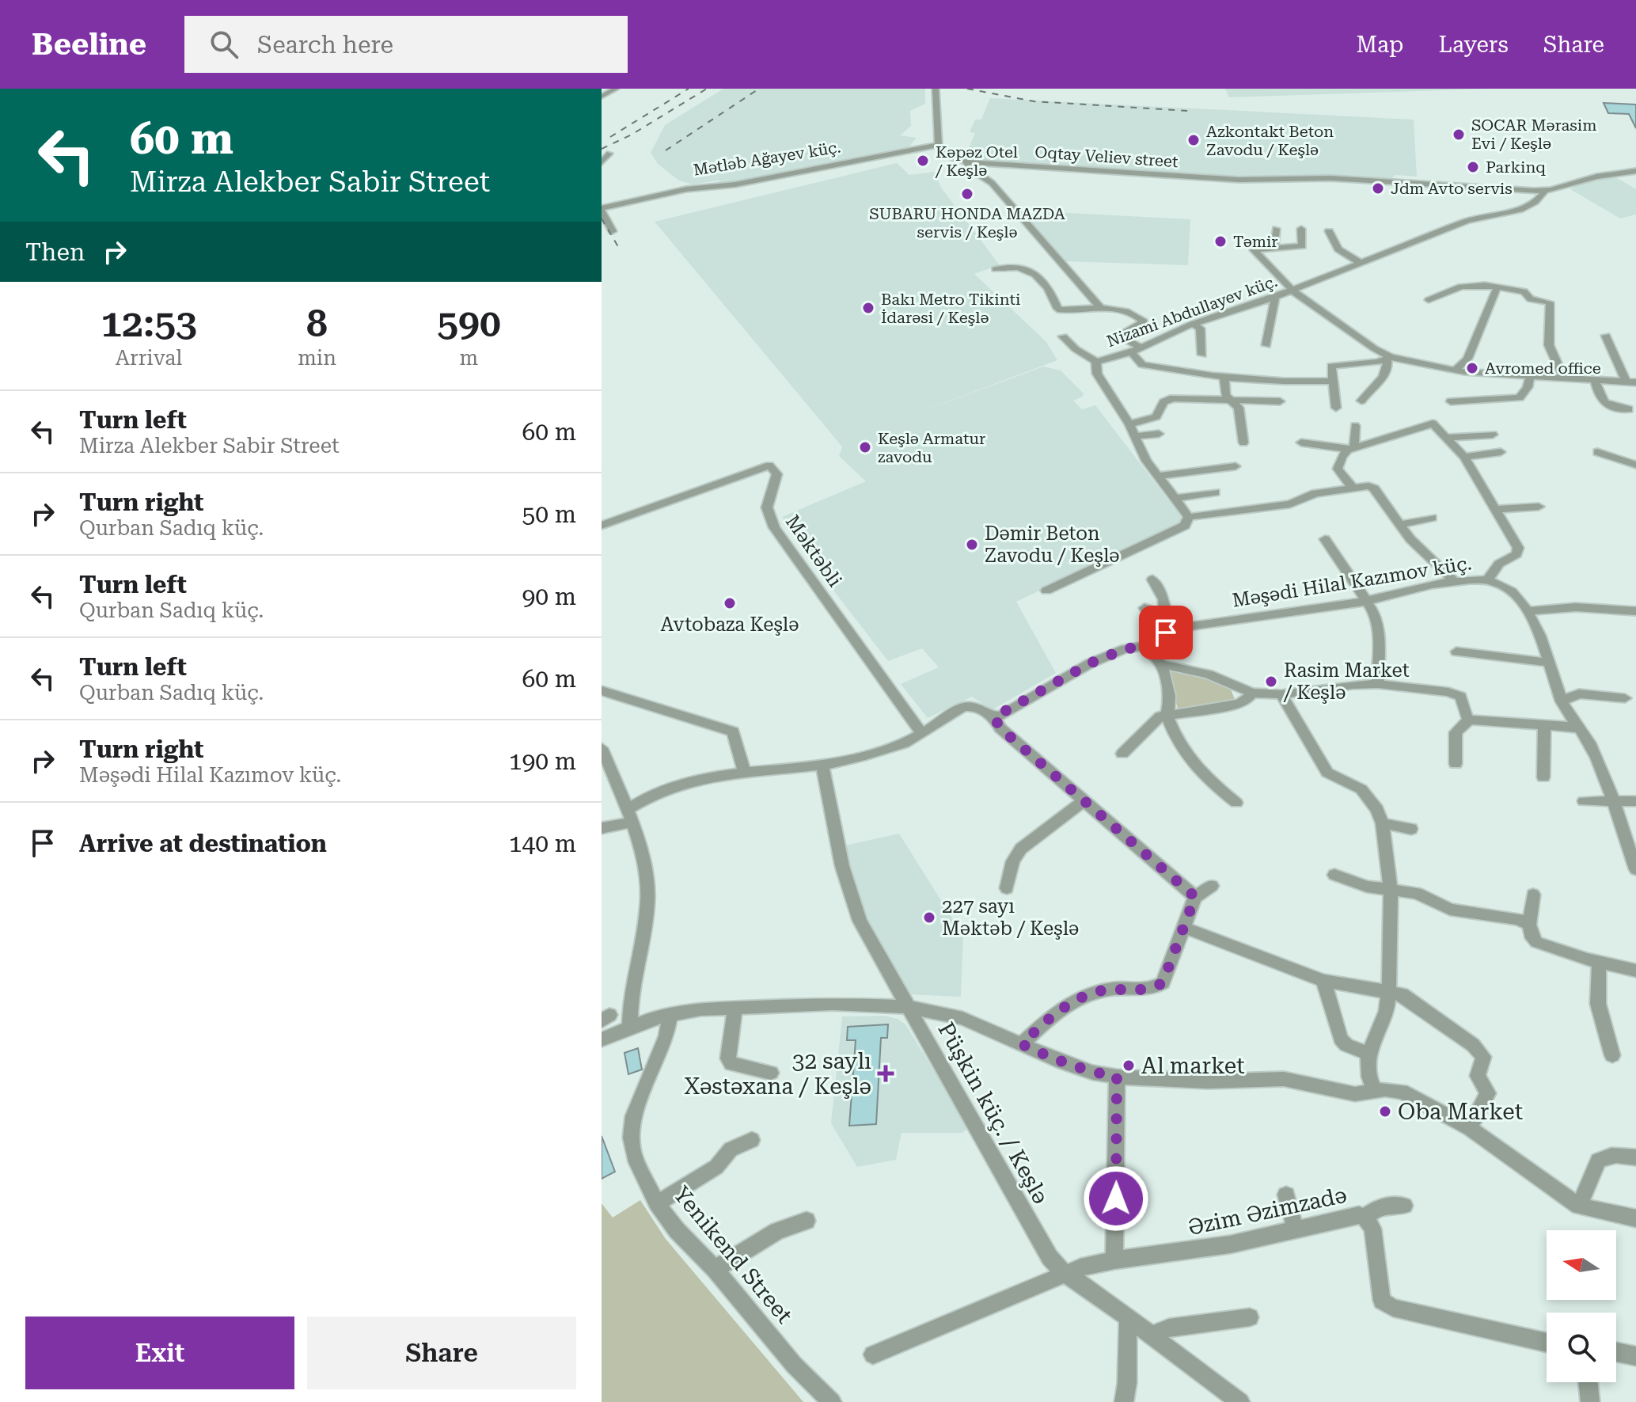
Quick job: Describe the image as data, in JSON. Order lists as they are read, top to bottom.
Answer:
{
  "streets": {
    "street": [
      "Oqtay Veliev street",
      "Mətləb Ağayev küç.",
      "Nizami Abdullayev küç.",
      "Məktəbli",
      "Məşədi Hilal Kazımov küç.",
      "Püşkin küç. / Keşlə",
      "Əzim Əzimzadə",
      "Yenikend Street"
    ]
  },
  "crossings": [
    ["Oqtay Veliev street", "Mətləb Ağayev küç."],
    ["Oqtay Veliev street", "Nizami Abdullayev küç."],
    ["Püşkin küç. / Keşlə", "Əzim Əzimzadə"]
  ],
  "places": {
    "other": [
      "SOCAR Mərasim Evi / Keşlə",
      "Azkontakt Beton Zavodu / Keşlə",
      "Kəpəz Otel / Keşlə",
      "Parkinq",
      "Jdm Avto servis",
      "SUBARU HONDA MAZDA servis / Keşlə",
      "Təmir",
      "Bakı Metro Tikinti İdarəsi / Keşlə",
      "Avromed office",
      "Keşlə Armatur zavodu",
      "Dəmir Beton Zavodu / Keşlə",
      "Avtobaza Keşlə",
      "Rasim Market / Keşlə",
      "227 sayı Məktəb / Keşlə",
      "Al market",
      "Oba Market"
    ],
    "health": ["32 saylı Xəstəxana / Keşlə"]
  },
  "north": "left",
  "page": {
    "header": "Beeline",
    "search": "Search here",
    "nav": ["Map", "Layers", "Share"],
    "turn": ["60 m", "Mirza Alekber Sabir Street"],
    "then": "Then",
    "eta": [
      "12:53",
      "Arrival",
      "8",
      "min",
      "590",
      "m"
    ],
    "list": [
      {
        "name": "Turn left",
        "note": "Mirza Alekber Sabir Street",
        "value": "60 m"
      },
      {
        "name": "Turn right",
        "note": "Qurban Sadıq küç.",
        "value": "50 m"
      },
      {
        "name": "Turn left",
        "note": "Qurban Sadıq küç.",
        "value": "90 m"
      },
      {
        "name": "Turn left",
        "note": "Qurban Sadıq küç.",
        "value": "60 m"
      },
      {
        "name": "Turn right",
        "note": "Məşədi Hilal Kazımov küç.",
        "value": "190 m"
      },
      {
        "name": "Arrive at destination",
        "value": "140 m"
      }
    ],
    "buttons": ["Exit", "Share"]
  }
}
